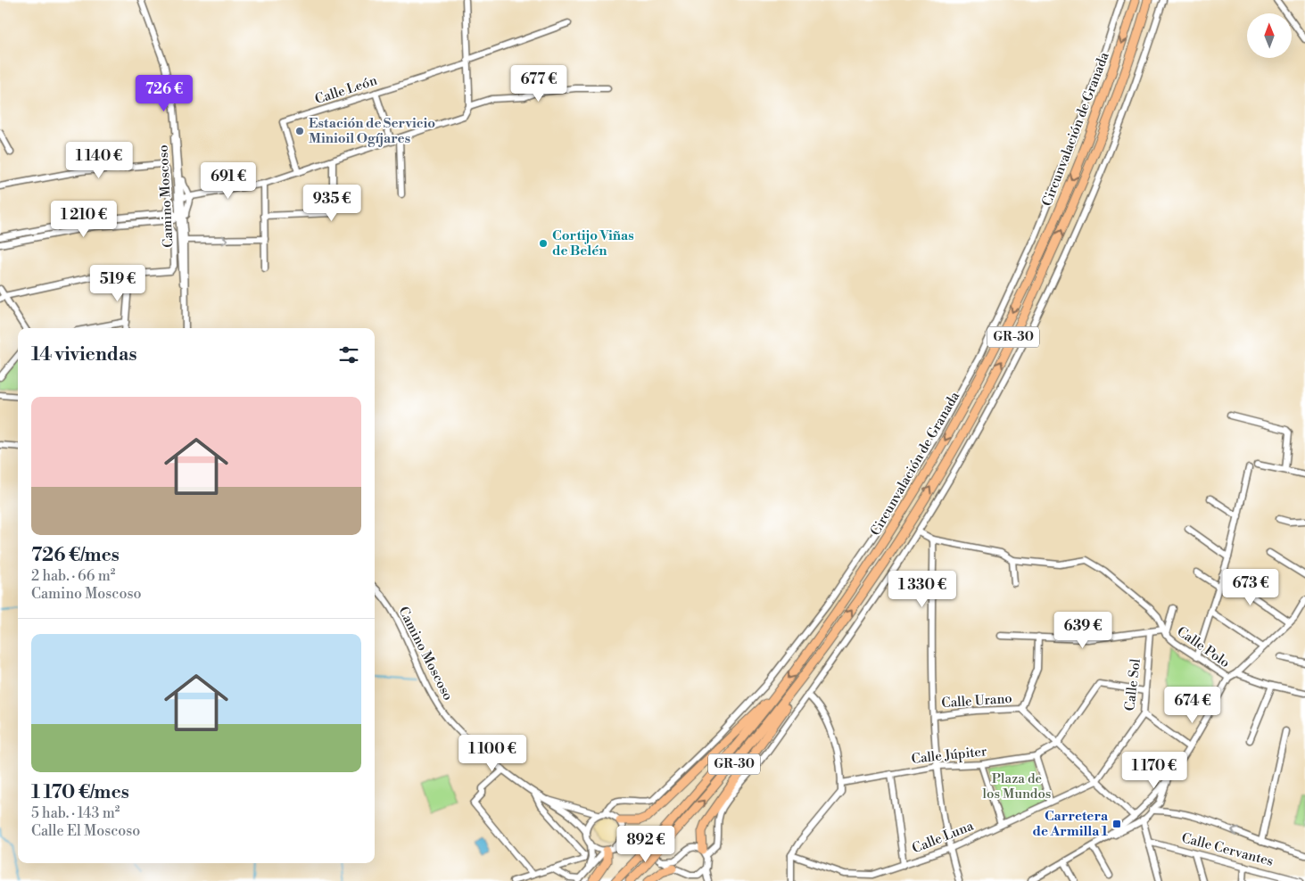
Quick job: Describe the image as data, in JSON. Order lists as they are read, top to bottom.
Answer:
{
  "streets": {
    "highway": ["Circunvalación de Granada", "GR-30"],
    "street": [
      "Calle León",
      "Camino Moscoso",
      "Calle Polo",
      "Calle Sol",
      "Calle Urano",
      "Calle Júpiter",
      "Calle Luna",
      "Calle Cervantes"
    ]
  },
  "crossings": [
    ["Calle Sol", "Calle Luna"]
  ],
  "parks": ["Plaza de los Mundos"],
  "places": {
    "other": ["Estación de Servicio Minioil Ogíjares", "Cortijo Viñas de Belén"],
    "transit": ["Carretera de Armilla 1"]
  },
  "north": "top",
  "page": {
    "price": [
      "677 €",
      "726 €",
      "1 140 €",
      "691 €",
      "935 €",
      "1 210 €",
      "519 €",
      "673 €",
      "1 330 €",
      "639 €",
      "674 €",
      "1 100 €",
      "1 170 €",
      "892 €"
    ],
    "heading": "14 viviendas",
    "list": [
      {
        "name": "726 €/mes",
        "note": "2 hab. · 66 m² · Camino Moscoso"
      },
      {
        "name": "1 170 €/mes",
        "note": "5 hab. · 143 m² · Calle El Moscoso"
      }
    ]
  }
}
